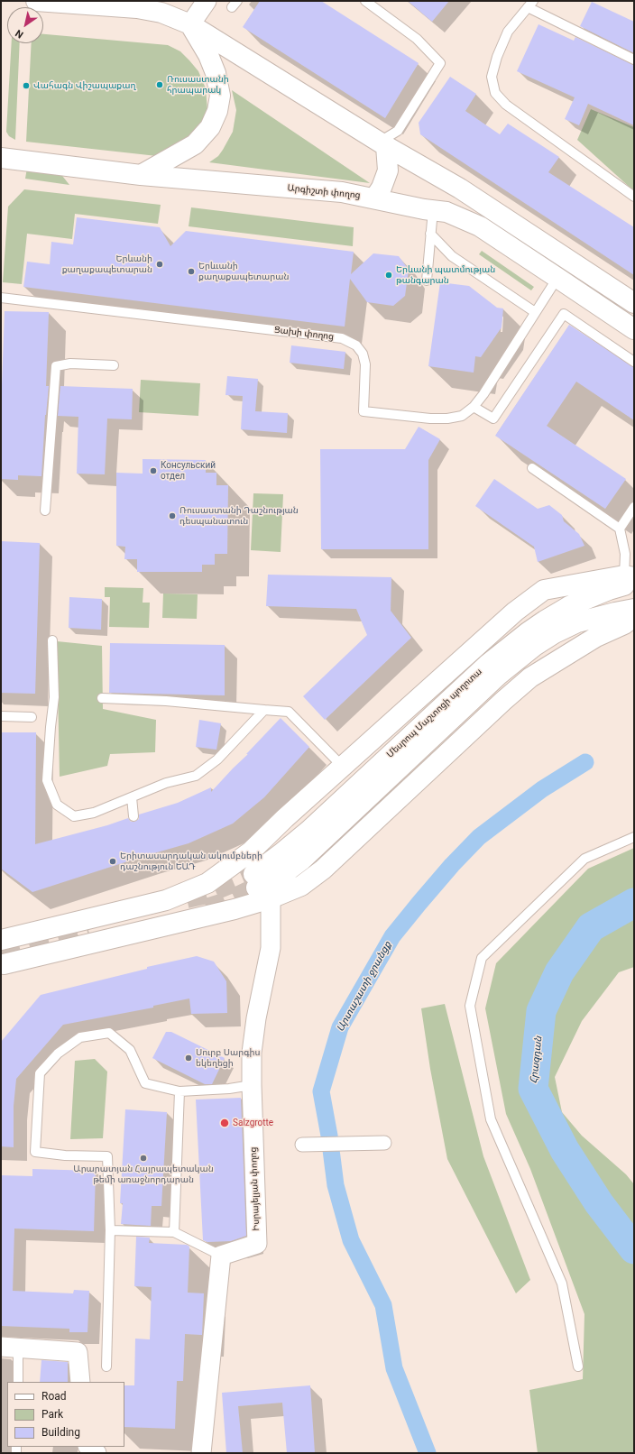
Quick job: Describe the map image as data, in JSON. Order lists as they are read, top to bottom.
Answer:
{
  "streets": {
    "main road": ["Արգիշտի փողոց", "Մեսրոպ Մաշտոցի պողոտա"],
    "street": ["Իսրայելյան փողոց"],
    "lane": ["Ցախի փողոց"]
  },
  "crossings": [
    ["Արգիշտի փողոց", "Ցախի փողոց"],
    ["Մեսրոպ Մաշտոցի պողոտա", "Իսրայելյան փողոց"]
  ],
  "water": ["Արտաշատի ջրանցք", "Հրազդան"],
  "places": [
    "Ռուսաստանի հրապարակ",
    "Վահագն Վիշապաքաղ",
    "Երևանի քաղաքապետարան",
    "Երևւանի քաղաքապետարան",
    "Երևանի պատմության թանգարան",
    "Консульский отдел",
    "Ռուսաստանի Դաշնության դեսպանատուն",
    "Երիտասարդական ակումբների դաշնություն ԵԱԴ",
    "Սուրբ Սարգիս եկեղեցի",
    "Salzgrotte",
    "Արարատյան Հայրապետական թեմի առաջնորդարան"
  ],
  "legend": ["Road", "Park", "Building"],
  "north": "bottom left"
}
